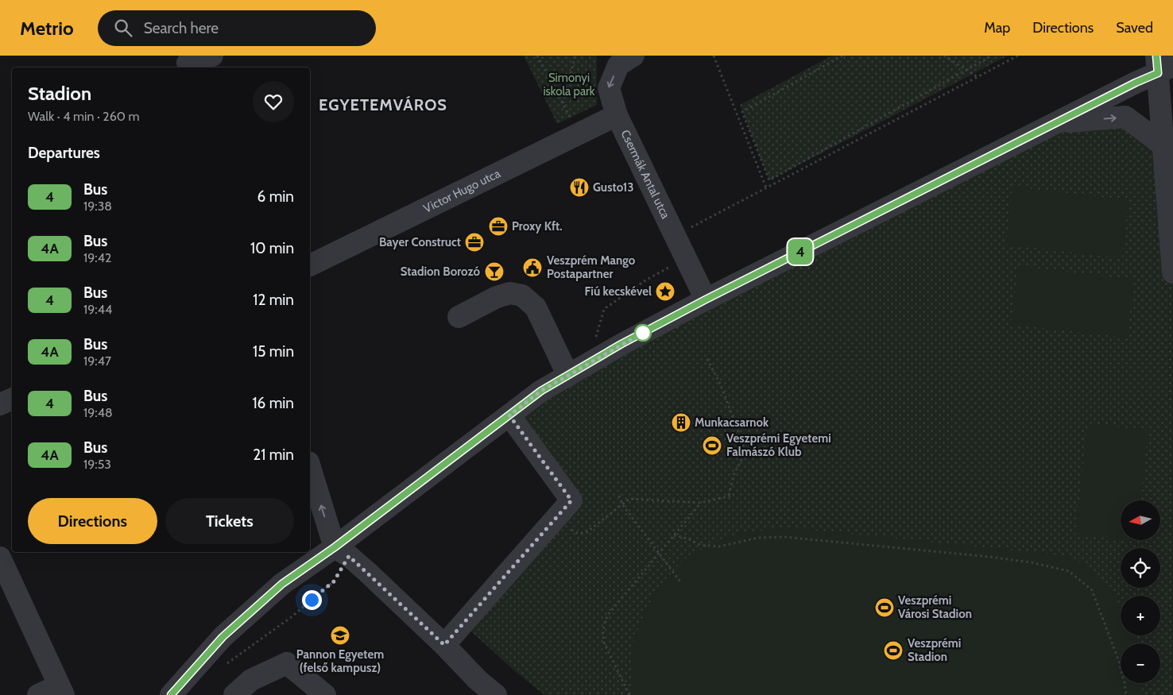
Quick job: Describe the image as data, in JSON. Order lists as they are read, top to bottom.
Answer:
{
  "streets": {
    "street": ["Csermák Antal utca", "Victor Hugo utca"]
  },
  "crossings": [
    ["Csermák Antal utca", "Victor Hugo utca"]
  ],
  "districts": ["EGYETEMVÁROS"],
  "parks": ["Simonyi iskola park"],
  "places": {
    "restaurant": ["Gusto13"],
    "office": ["Proxy Kft.", "Bayer Construct"],
    "public building": ["Veszprém Mango Postapartner"],
    "bar": ["Stadion Borozó"],
    "place": ["Fiú kecskével"],
    "building": ["Munkacsarnok"],
    "sports": ["Veszprémi Egyetemi Falmászó Klub", "Veszprémi Városi Stadion", "Veszprémi Stadion"],
    "school or university": ["Pannon Egyetem (felső kampusz)"]
  },
  "lines": ["bus line 4"],
  "north": "left",
  "page": {
    "header": "Metrio",
    "search": "Search here",
    "nav": ["Map", "Directions", "Saved"],
    "on_map": "4",
    "heading": [
      ["Stadion", "Walk · 4 min · 260 m"],
      "Departures"
    ],
    "list": [
      {
        "mark": "4",
        "name": "Bus",
        "note": "19:38",
        "value": "6 min"
      },
      {
        "mark": "4A",
        "name": "Bus",
        "note": "19:42",
        "value": "10 min"
      },
      {
        "mark": "4",
        "name": "Bus",
        "note": "19:44",
        "value": "12 min"
      },
      {
        "mark": "4A",
        "name": "Bus",
        "note": "19:47",
        "value": "15 min"
      },
      {
        "mark": "4",
        "name": "Bus",
        "note": "19:48",
        "value": "16 min"
      },
      {
        "mark": "4A",
        "name": "Bus",
        "note": "19:53",
        "value": "21 min"
      }
    ],
    "buttons": ["Directions", "Tickets"],
    "map_buttons": ["+", "−"]
  }
}
